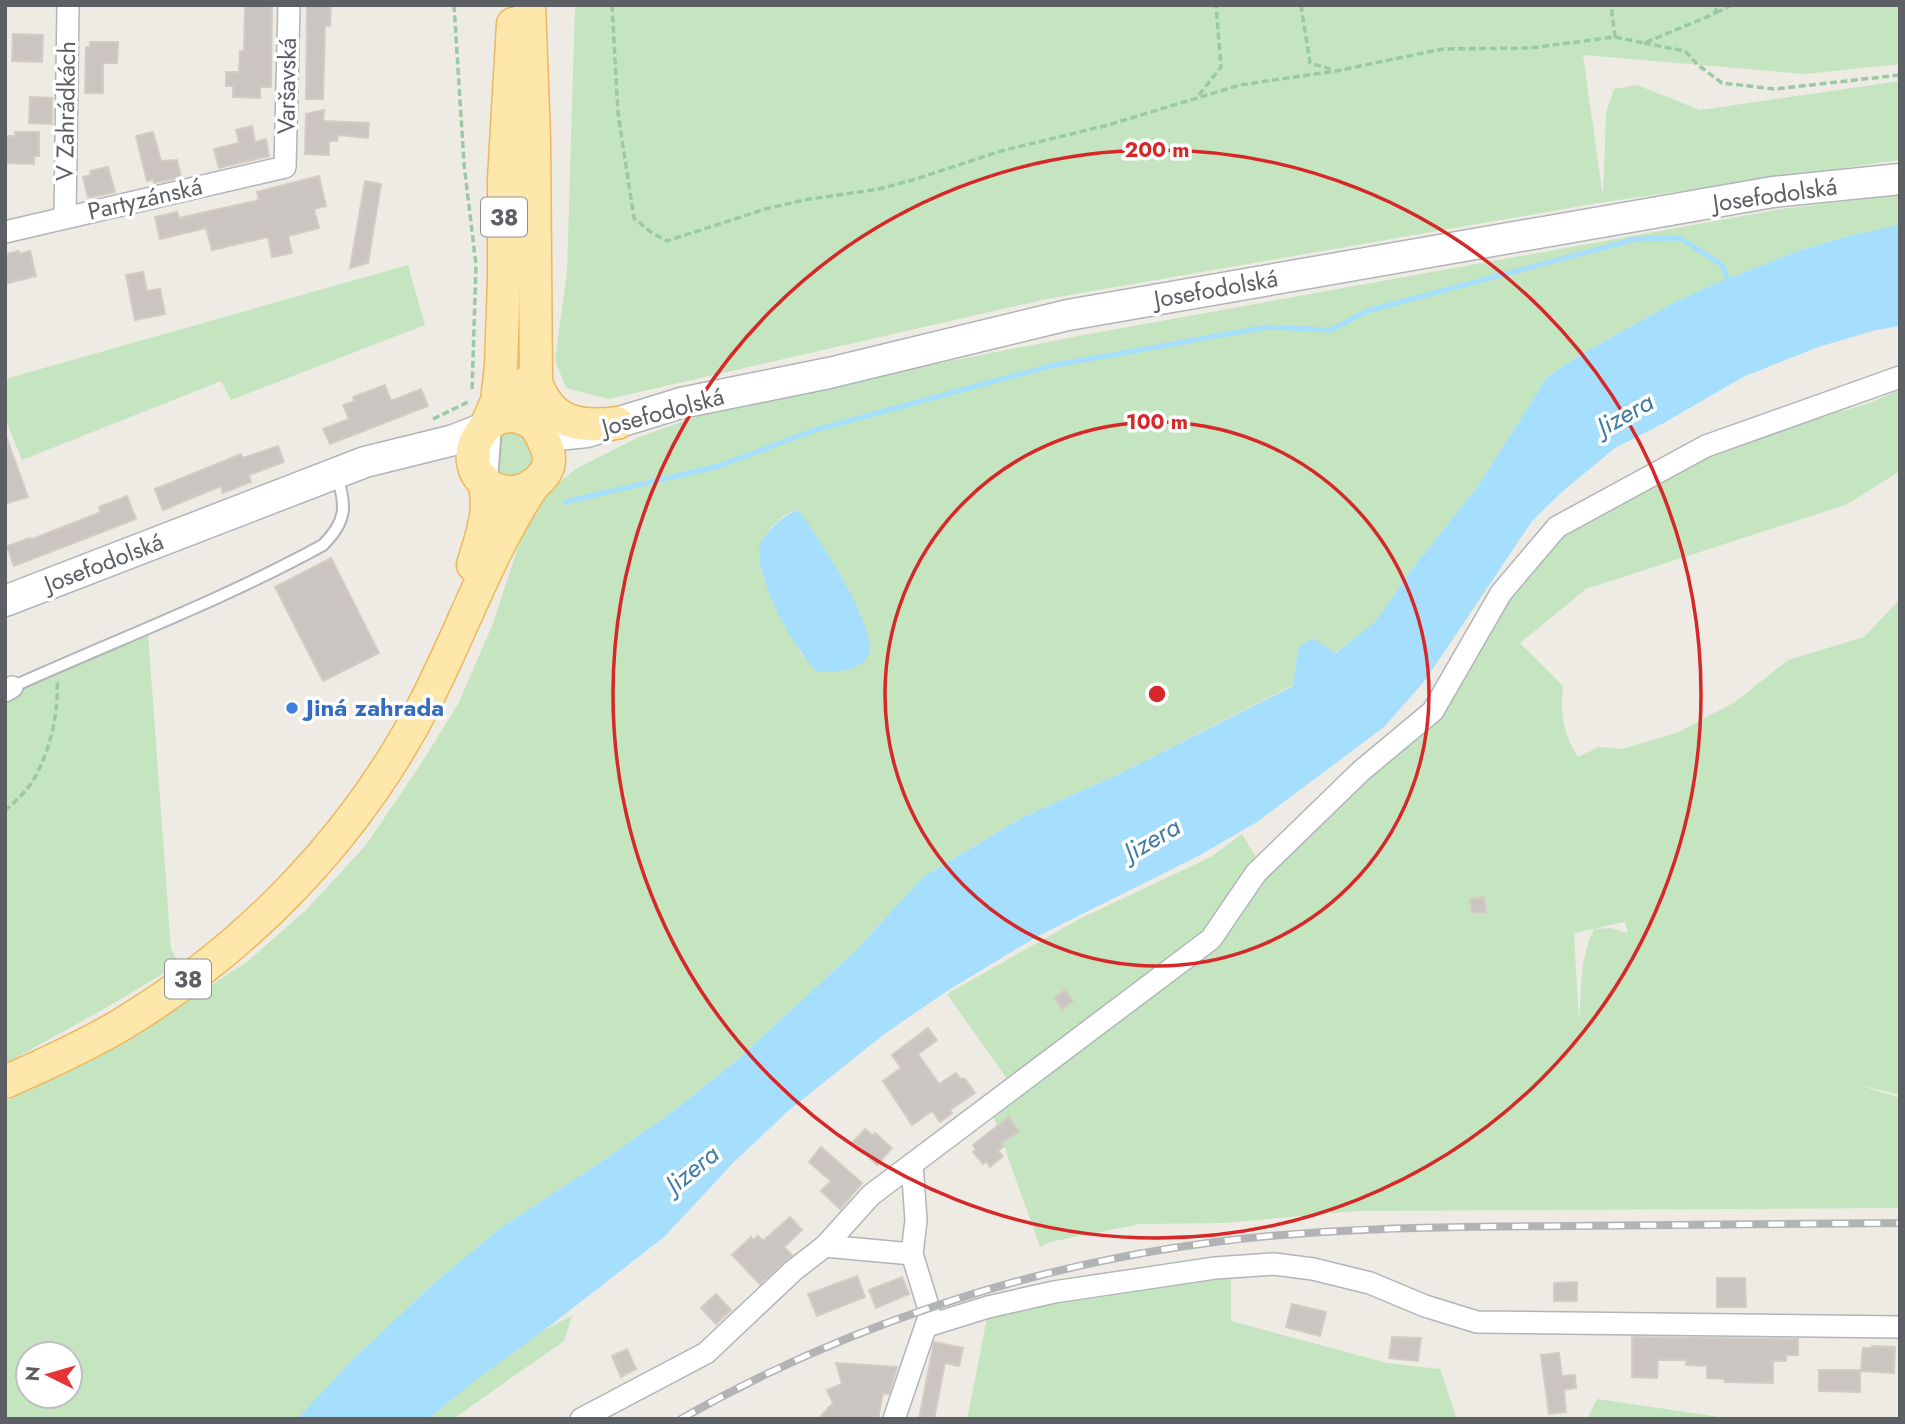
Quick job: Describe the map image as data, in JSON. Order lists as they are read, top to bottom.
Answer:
{
  "streets": {
    "main road": ["Josefodolská", "38"],
    "street": ["Varšavská", "V Zahrádkách", "Partyzánská"]
  },
  "crossings": [
    ["Varšavská", "Partyzánská"],
    ["V Zahrádkách", "Partyzánská"],
    ["Josefodolská", "38"]
  ],
  "water": ["Jizera"],
  "places": ["Jiná zahrada"],
  "north": "left",
  "rings": ["200 m", "100 m"]
}
